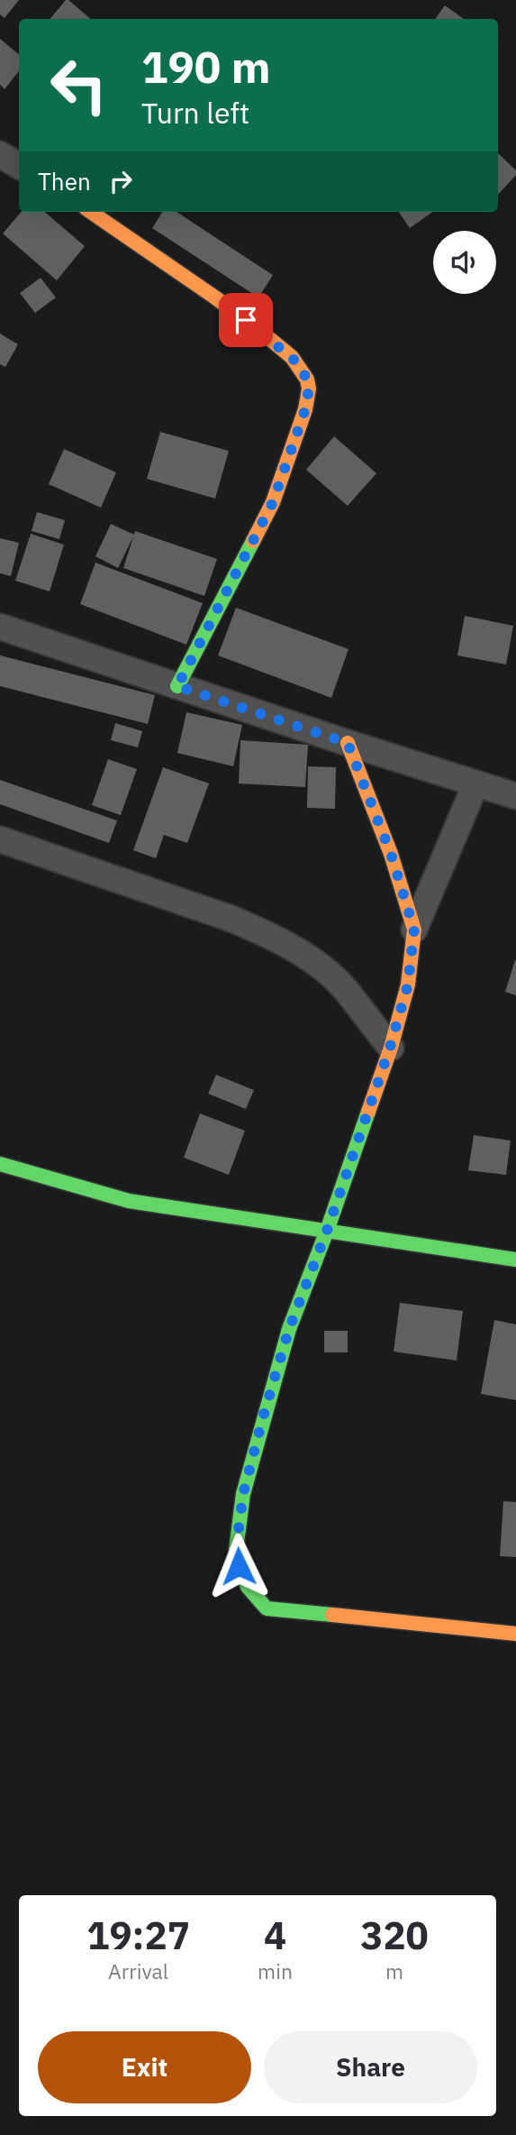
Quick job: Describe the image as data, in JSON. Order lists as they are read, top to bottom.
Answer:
{
  "page": {
    "turn": ["190 m", "Turn left"],
    "then": "Then",
    "eta": [
      "19:27",
      "Arrival",
      "4",
      "min",
      "320",
      "m"
    ],
    "buttons": ["Exit", "Share"]
  }
}
